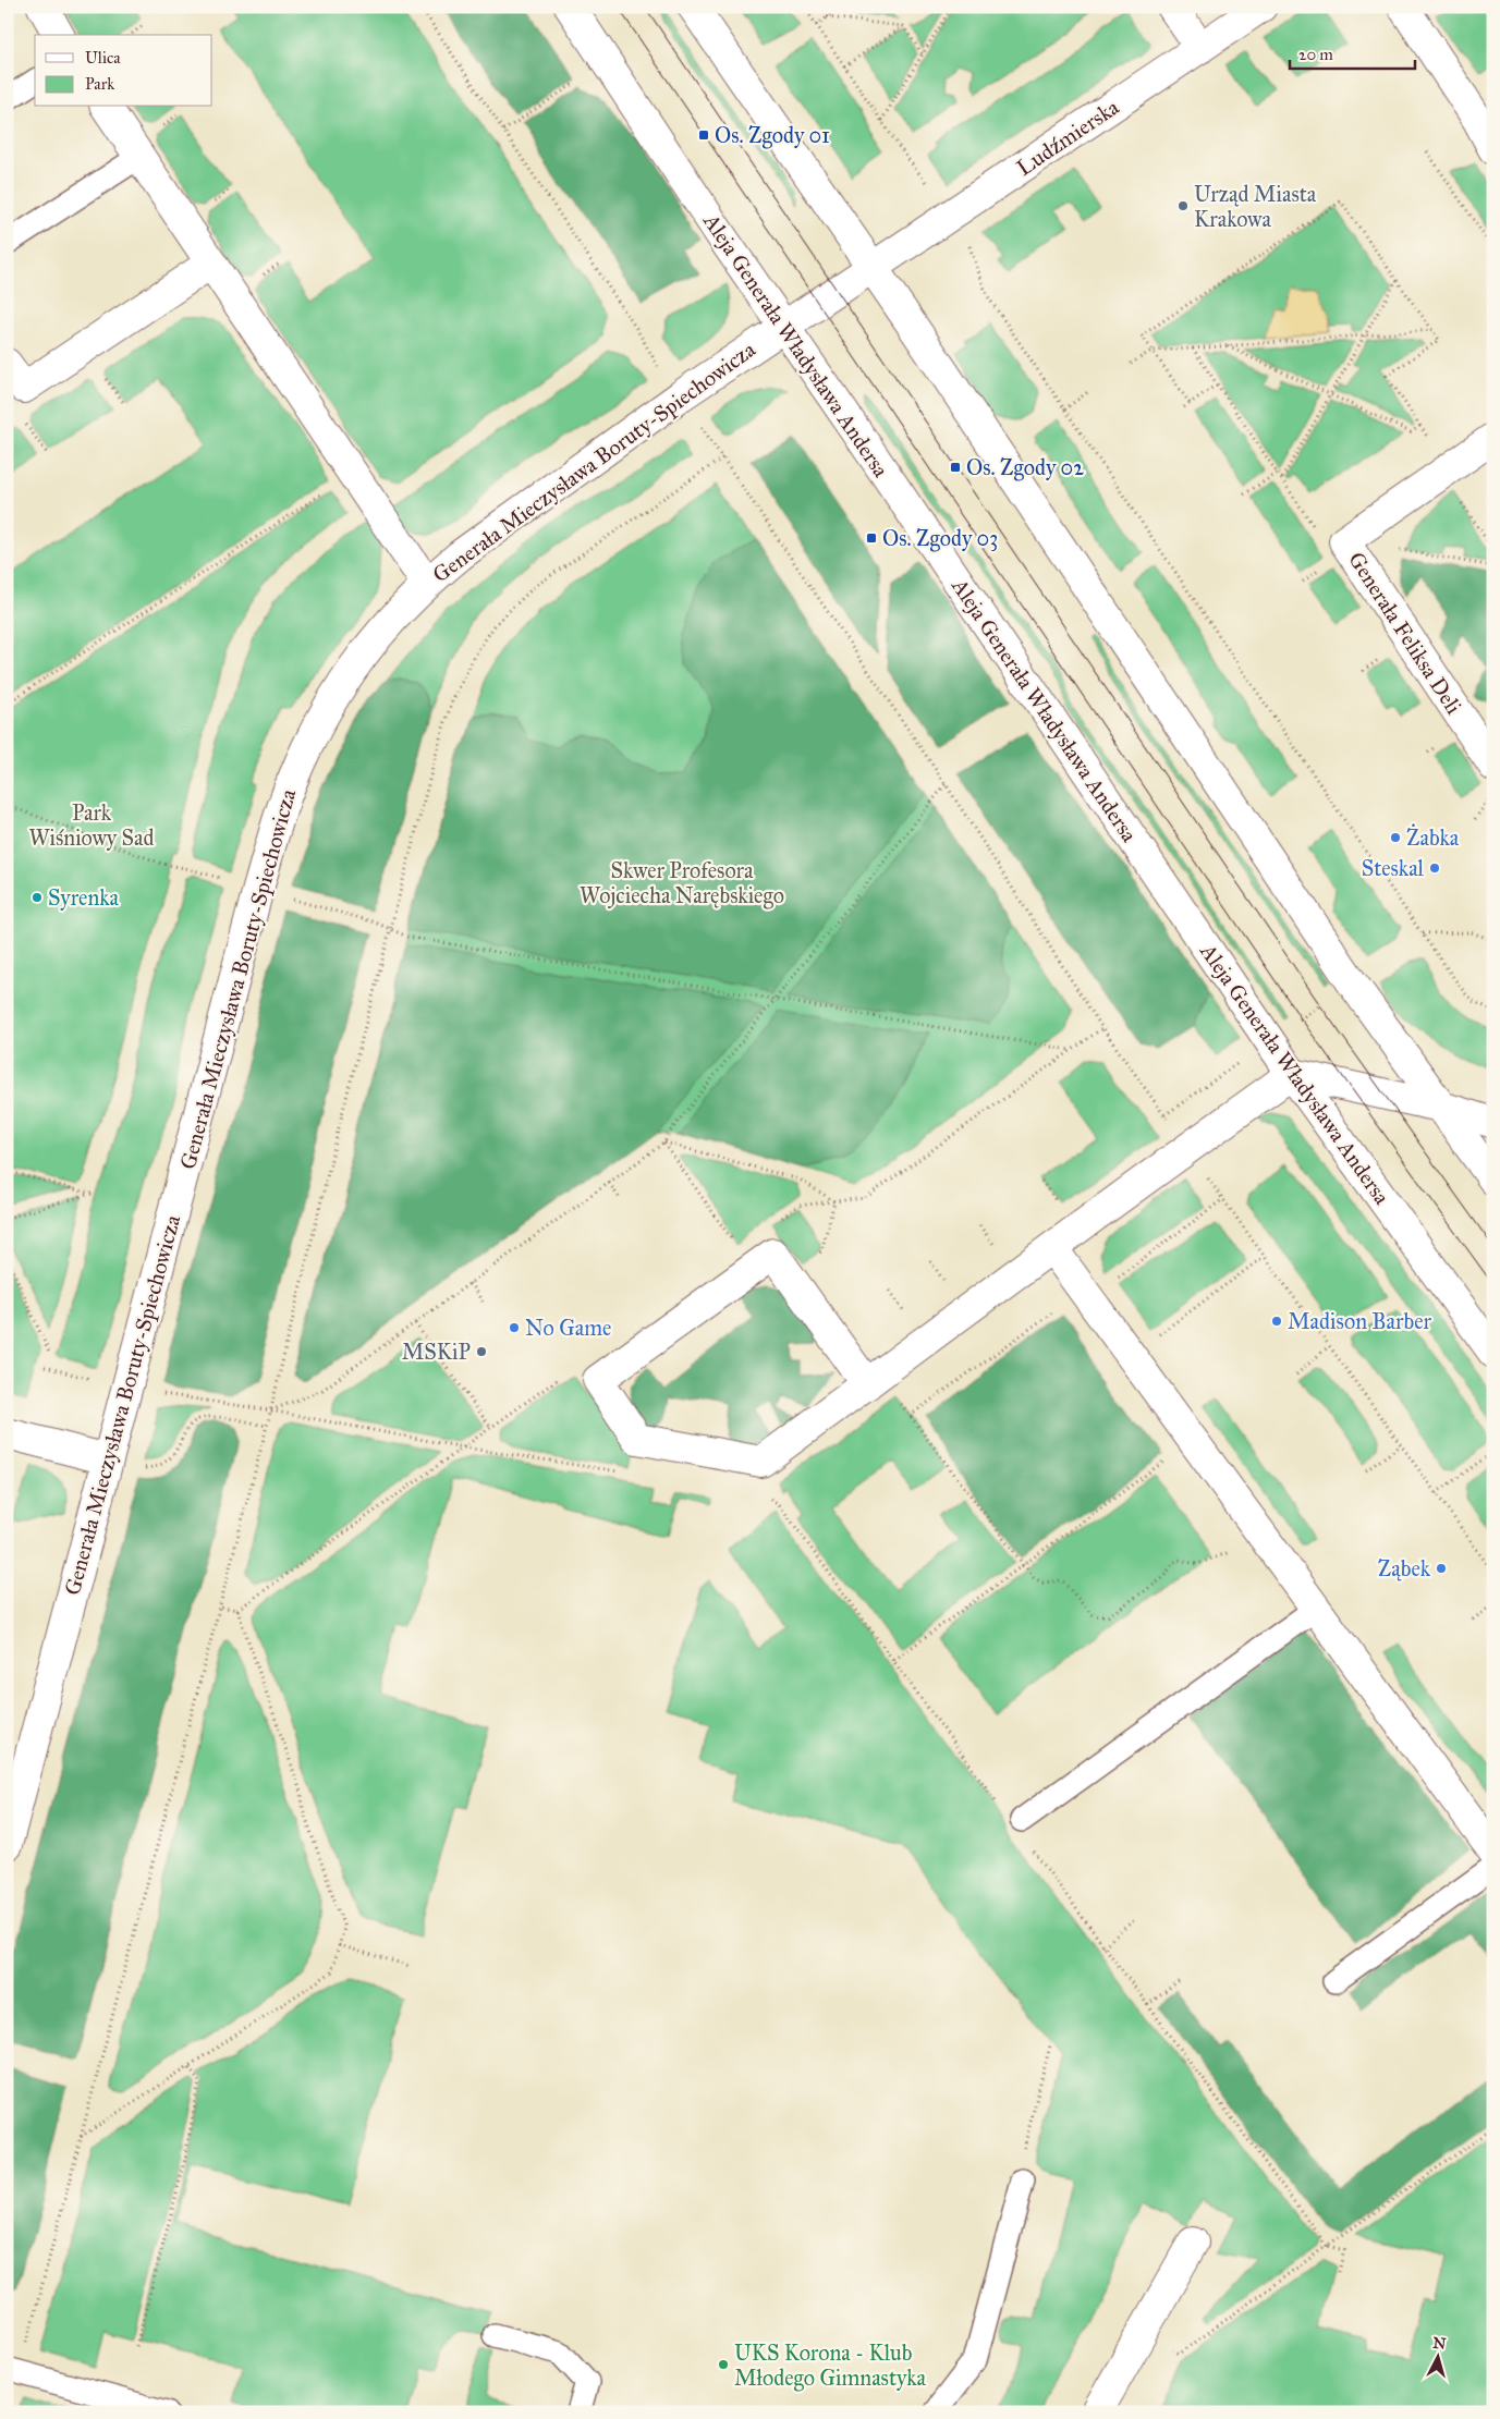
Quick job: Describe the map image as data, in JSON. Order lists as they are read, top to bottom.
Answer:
{
  "streets": {
    "street": [
      "Ludźmierska",
      "Aleja Generała Władysława Andersa",
      "Generała Mieczysława Boruty-Spiechowicza",
      "Generała Feliksa Deli"
    ]
  },
  "crossings": [
    ["Ludźmierska", "Generała Mieczysława Boruty-Spiechowicza"],
    ["Aleja Generała Władysława Andersa", "Generała Mieczysława Boruty-Spiechowicza"]
  ],
  "parks": ["Park Wiśniowy Sad", "Skwer Profesora Wojciecha Narębskiego"],
  "places": {
    "transit": ["Os. Zgody 01", "Os. Zgody 02", "Os. Zgody 03"],
    "other": [
      "Urząd Miasta Krakowa",
      "Żabka",
      "Steskal",
      "Syrenka",
      "Madison Barber",
      "No Game",
      "MSKiP",
      "Ząbek",
      "UKS Korona - Klub Młodego Gimnastyka"
    ]
  },
  "legend": ["Ulica", "Park"],
  "scale_bar": "20 m",
  "north": "top"
}
